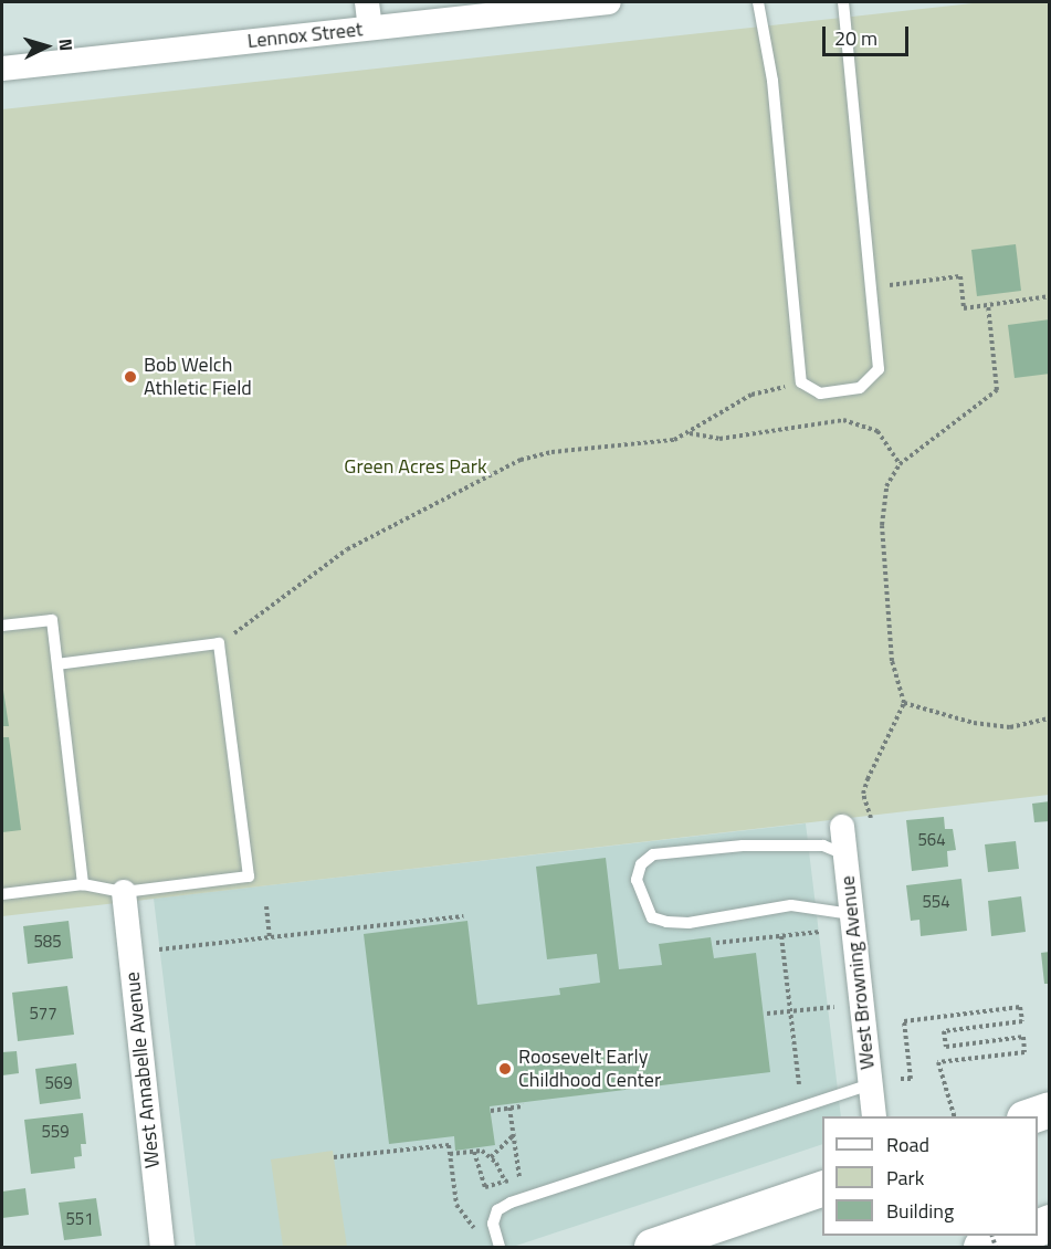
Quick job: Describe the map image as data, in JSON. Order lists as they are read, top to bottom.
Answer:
{
  "streets": {
    "street": ["Lennox Street", "West Browning Avenue", "West Annabelle Avenue"]
  },
  "parks": ["Green Acres Park"],
  "places": ["Bob Welch Athletic Field", "Roosevelt Early Childhood Center"],
  "house_numbers": [
    "564",
    "554",
    "585",
    "577",
    "569",
    "559",
    "551"
  ],
  "legend": ["Road", "Park", "Building"],
  "scale_bar": "20 m",
  "north": "right"
}
